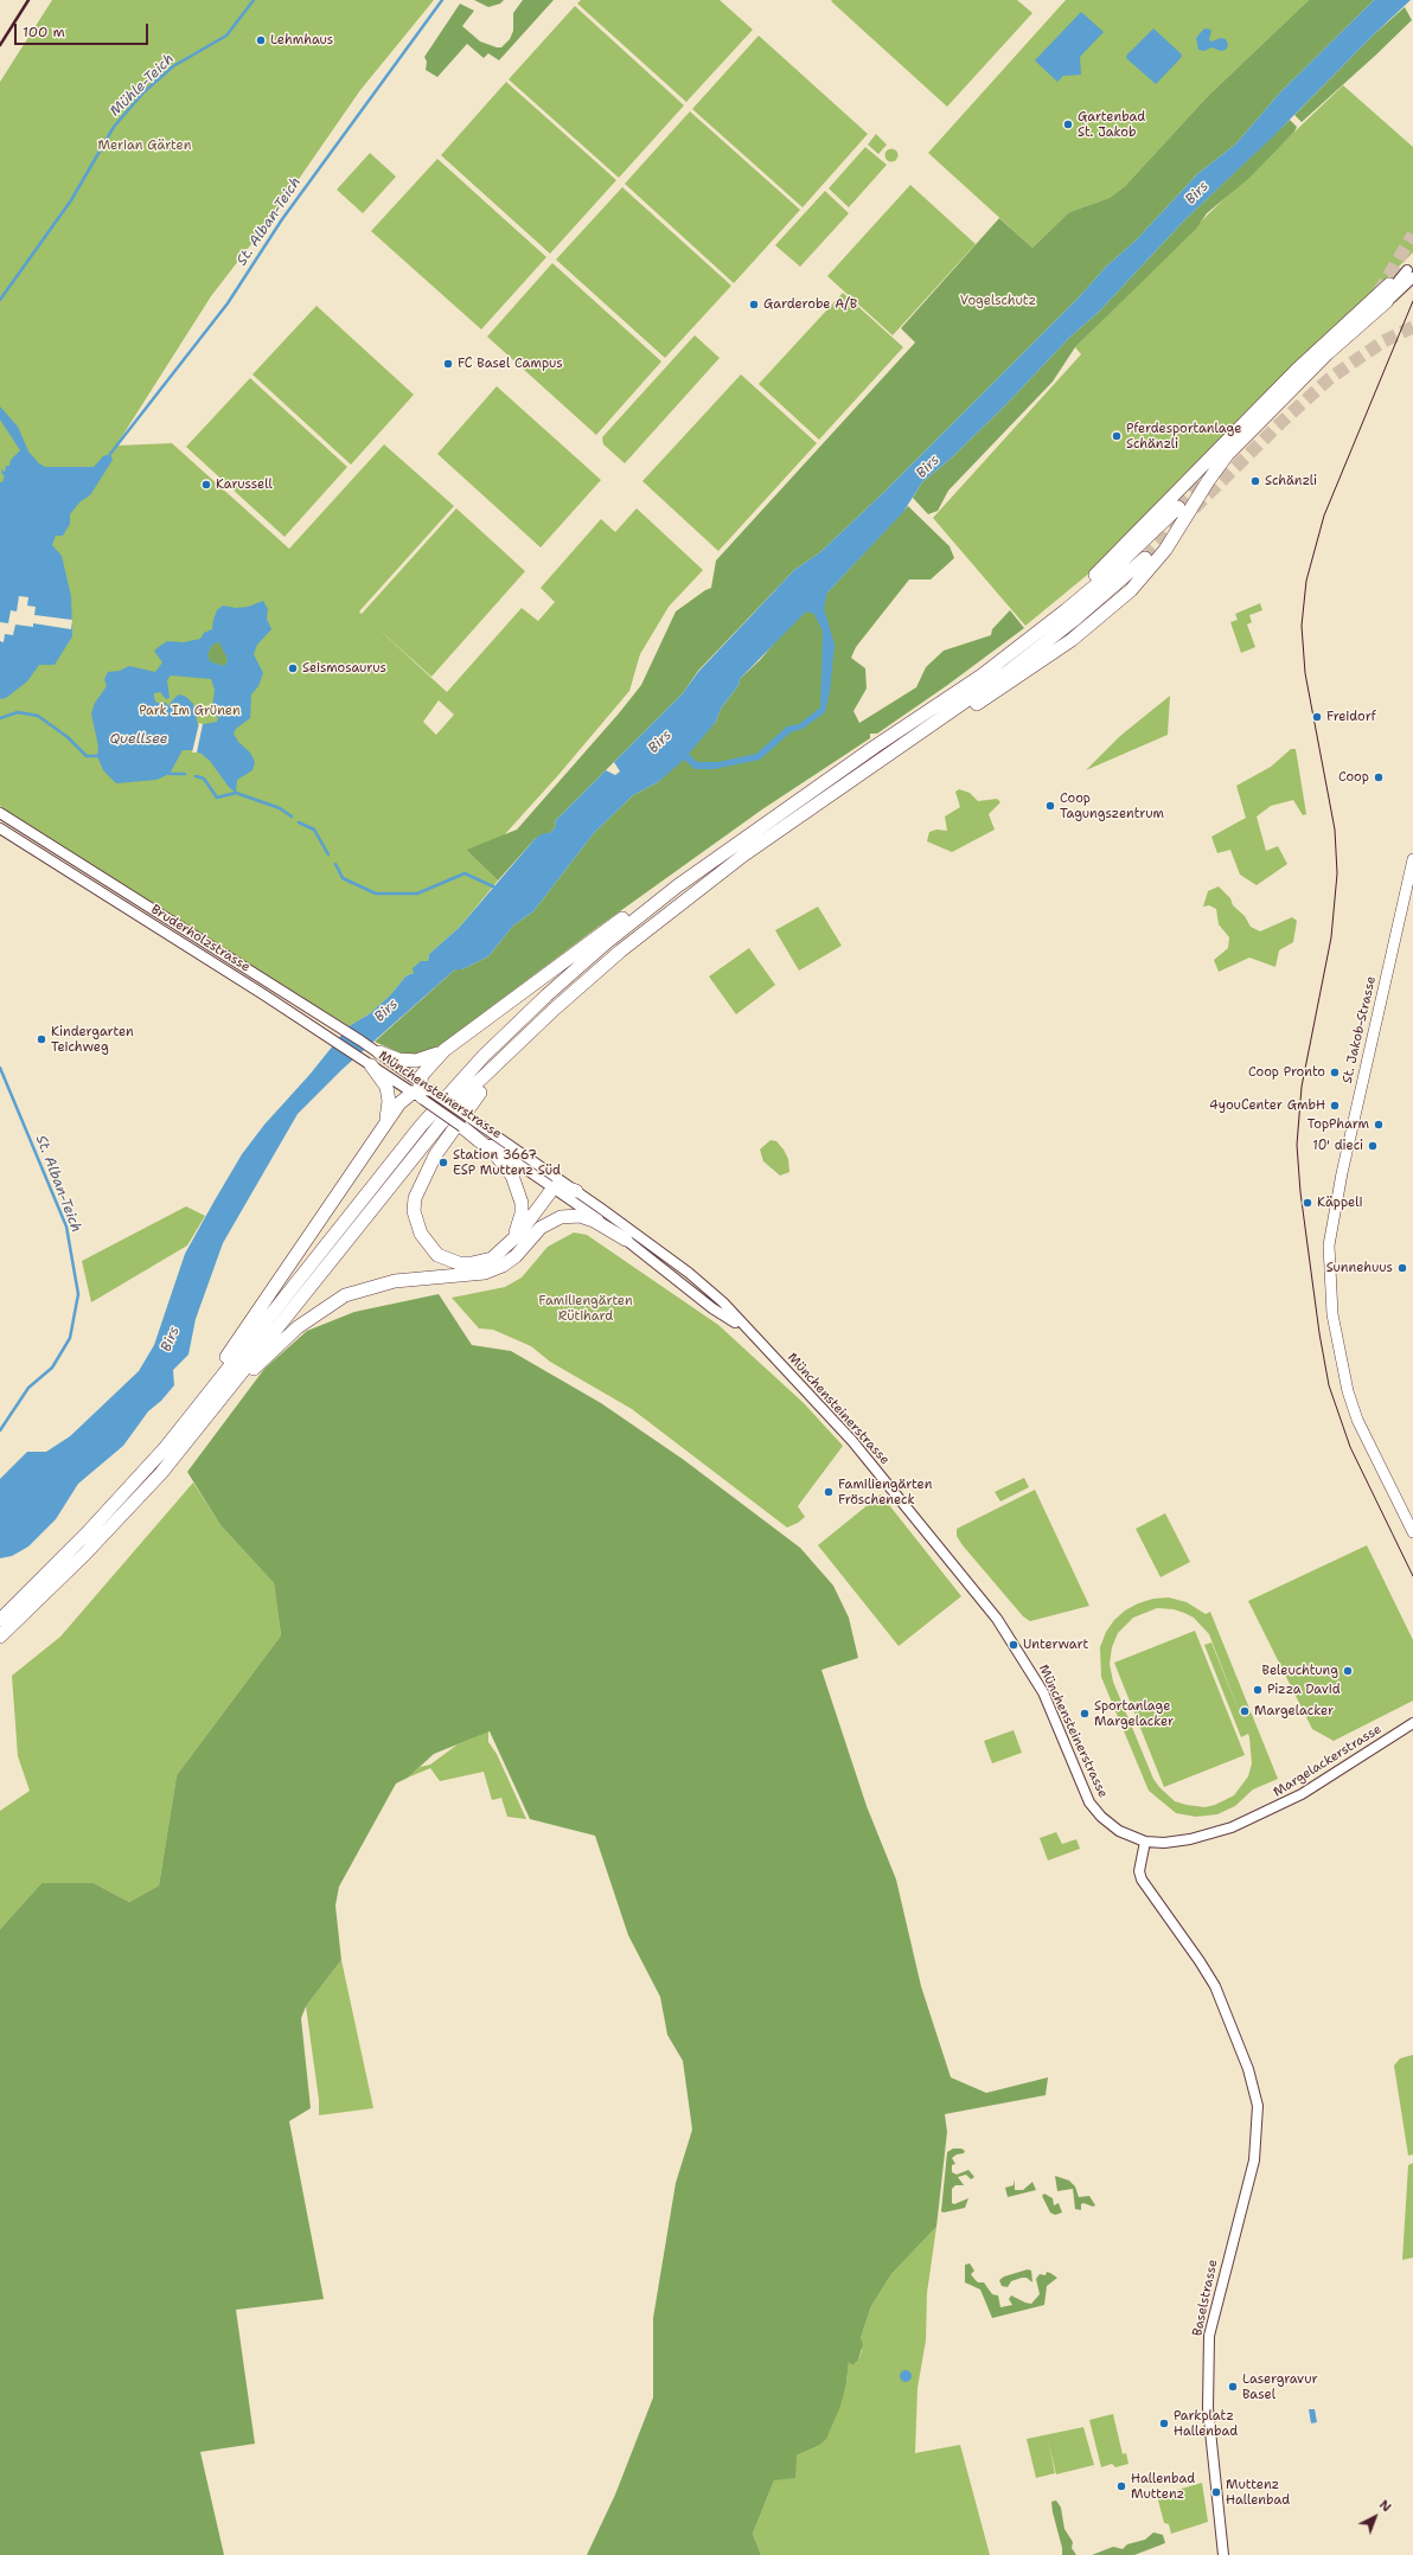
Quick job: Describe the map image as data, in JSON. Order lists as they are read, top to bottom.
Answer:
{
  "streets": {
    "main road": [
      "Bruderholzstrasse",
      "St. Jakob-Strasse",
      "Münchensteinerstrasse",
      "Margelackerstrasse",
      "Baselstrasse"
    ]
  },
  "crossings": [
    ["Bruderholzstrasse", "Münchensteinerstrasse"],
    ["Münchensteinerstrasse", "Margelackerstrasse"],
    ["Münchensteinerstrasse", "Baselstrasse"],
    ["Margelackerstrasse", "Baselstrasse"]
  ],
  "water": [
    "Mühle-Teich",
    "Birs",
    "St. Alban-Teich",
    "Quellsee"
  ],
  "parks": [
    "Merian Gärten",
    "Vogelschutz",
    "Park Im Grünen",
    "Familiengärten Rütihard"
  ],
  "places": [
    "Lehmhaus",
    "Gartenbad St. Jakob",
    "Garderobe A/B",
    "FC Basel Campus",
    "Pferdesportanlage Schänzli",
    "Schänzli",
    "Karussell",
    "Seismosaurus",
    "Freidorf",
    "Coop",
    "Coop Tagungszentrum",
    "Kindergarten Teichweg",
    "Coop Pronto",
    "4youCenter GmbH",
    "TopPharm",
    "10' dieci",
    "Station 3667 ESP Muttenz Süd",
    "Käppeli",
    "Sunnehuus",
    "Familiengärten Fröscheneck",
    "Unterwart",
    "Beleuchtung",
    "Pizza David",
    "Margelacker",
    "Sportanlage Margelacker",
    "Lasergravur Basel",
    "Parkplatz Hallenbad",
    "Hallenbad Muttenz",
    "Muttenz Hallenbad"
  ],
  "scale_bar": "100 m",
  "north": "top right"
}
